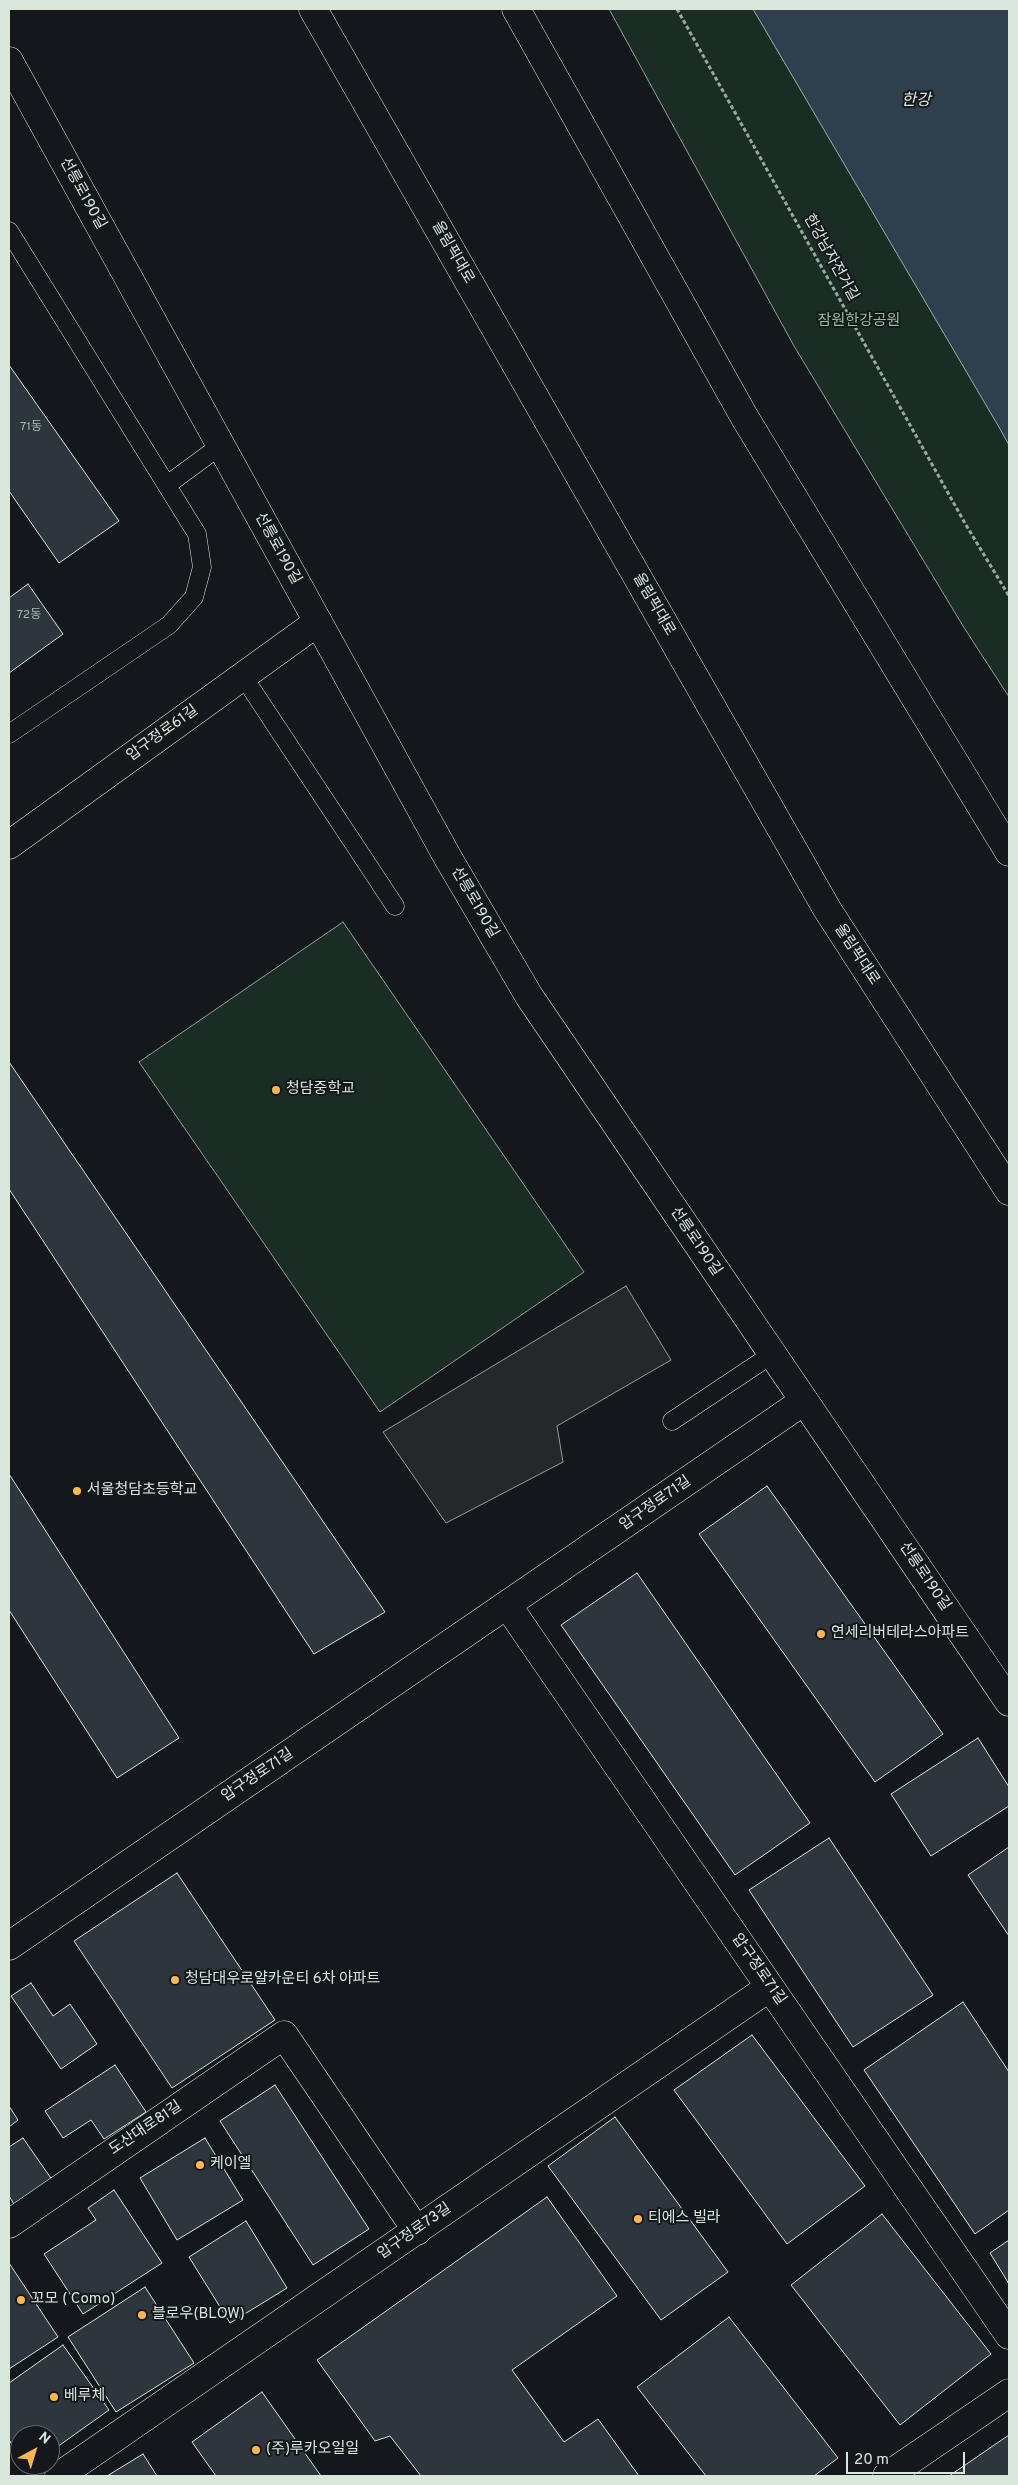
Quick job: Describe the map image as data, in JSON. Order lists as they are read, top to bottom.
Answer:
{
  "streets": {
    "main road": [
      "선릉로190길",
      "올림픽대로",
      "압구정로61길",
      "압구정로71길",
      "도산대로81길",
      "압구정로73길"
    ],
    "path": ["한강남자전거길"]
  },
  "crossings": [
    ["선릉로190길", "압구정로61길"],
    ["선릉로190길", "압구정로71길"],
    ["압구정로71길", "압구정로73길"],
    ["도산대로81길", "압구정로73길"]
  ],
  "water": ["한강"],
  "parks": ["잠원한강공원"],
  "places": [
    "청담중학교",
    "서울청담초등학교",
    "연세리버테라스아파트",
    "청담대우로얄카운티 6차 아파트",
    "케이엘",
    "티에스 빌라",
    "꼬모 ( Como)",
    "블로우(BLOW)",
    "베루체",
    "(주)루카오일일"
  ],
  "house_numbers": ["71동", "72동"],
  "scale_bar": "20 m",
  "north": "top right"
}
